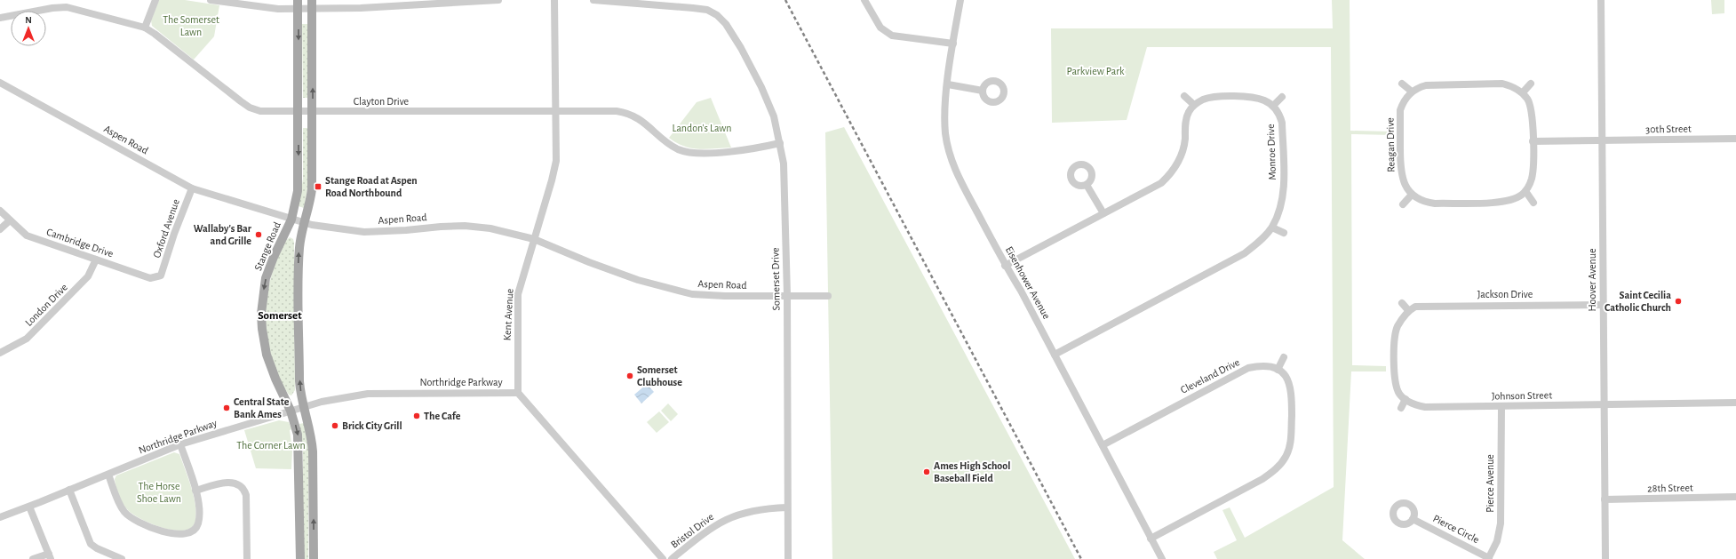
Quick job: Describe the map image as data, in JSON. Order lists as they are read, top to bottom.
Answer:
{
  "streets": {
    "main road": ["Stange Road"],
    "street": [
      "Clayton Drive",
      "30th Street",
      "Aspen Road",
      "Reagan Drive",
      "Monroe Drive",
      "Oxford Avenue",
      "Cambridge Drive",
      "Somerset Drive",
      "Hoover Avenue",
      "Eisenhower Avenue",
      "Jackson Drive",
      "London Drive",
      "Kent Avenue",
      "Cleveland Drive",
      "Northridge Parkway",
      "Johnson Street",
      "Pierce Avenue",
      "28th Street",
      "Pierce Circle",
      "Bristol Drive"
    ]
  },
  "crossings": [
    ["Clayton Drive", "Stange Road"],
    ["Clayton Drive", "Somerset Drive"],
    ["Clayton Drive", "Kent Avenue"],
    ["30th Street", "Hoover Avenue"],
    ["Aspen Road", "Oxford Avenue"],
    ["Aspen Road", "Stange Road"],
    ["Aspen Road", "Somerset Drive"],
    ["Aspen Road", "Kent Avenue"],
    ["Monroe Drive", "Eisenhower Avenue"],
    ["Oxford Avenue", "Cambridge Drive"],
    ["Cambridge Drive", "London Drive"],
    ["Stange Road", "Northridge Parkway"],
    ["Somerset Drive", "Bristol Drive"],
    ["Hoover Avenue", "Jackson Drive"],
    ["Hoover Avenue", "Johnson Street"],
    ["Hoover Avenue", "28th Street"],
    ["Eisenhower Avenue", "Cleveland Drive"],
    ["Kent Avenue", "Northridge Parkway"],
    ["Johnson Street", "Pierce Avenue"],
    ["Pierce Avenue", "Pierce Circle"]
  ],
  "districts": ["Somerset"],
  "parks": [
    "The Somerset Lawn",
    "Parkview Park",
    "Landon's Lawn",
    "The Corner Lawn",
    "The Horse Shoe Lawn"
  ],
  "places": {
    "transit": ["Stange Road at Aspen Road Northbound"],
    "other": [
      "Wallaby's Bar and Grille",
      "Saint Cecilia Catholic Church",
      "Somerset Clubhouse",
      "Central State Bank Ames",
      "The Cafe",
      "Brick City Grill",
      "Ames High School Baseball Field"
    ]
  },
  "north": "top"
}
